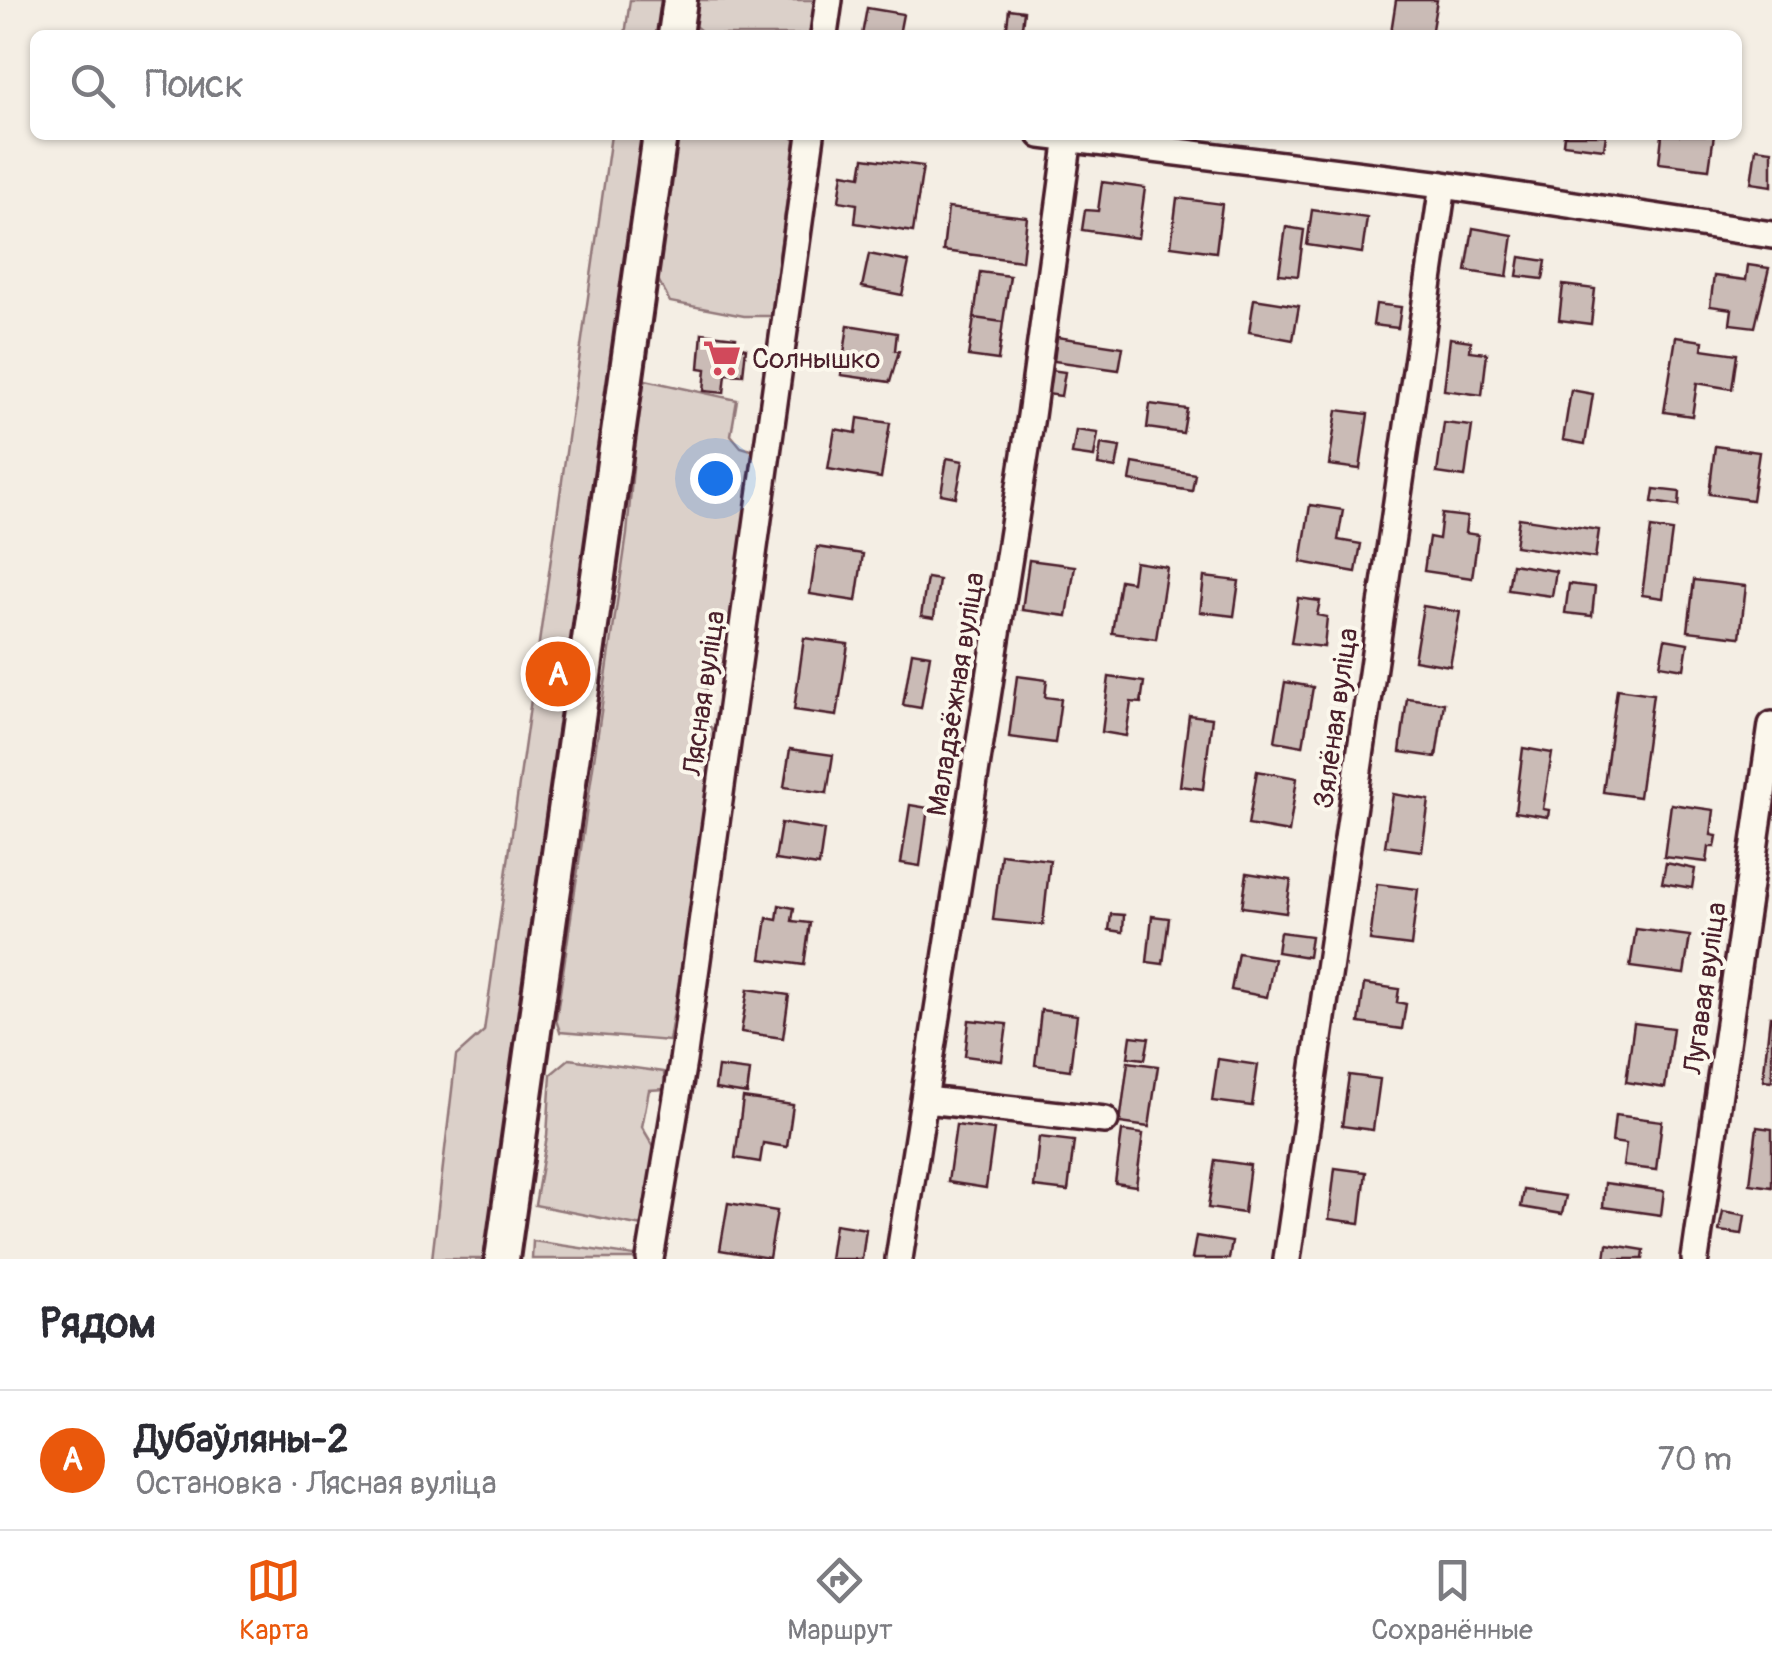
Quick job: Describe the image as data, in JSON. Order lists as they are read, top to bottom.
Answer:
{
  "streets": {
    "street": [
      "Лясная вуліца",
      "Маладзёжная вуліца",
      "Зялёная вуліца",
      "Лугавая вуліца"
    ]
  },
  "places": {
    "supermarket": ["Солнышко"]
  },
  "page": {
    "search": "Поиск",
    "pins": "A",
    "heading": "Рядом",
    "list": [
      {
        "mark": "A",
        "name": "Дубаўляны-2",
        "note": "Остановка · Лясная вуліца",
        "value": "70 m"
      }
    ],
    "nav": ["Карта", "Маршрут", "Сохранённые"]
  }
}
